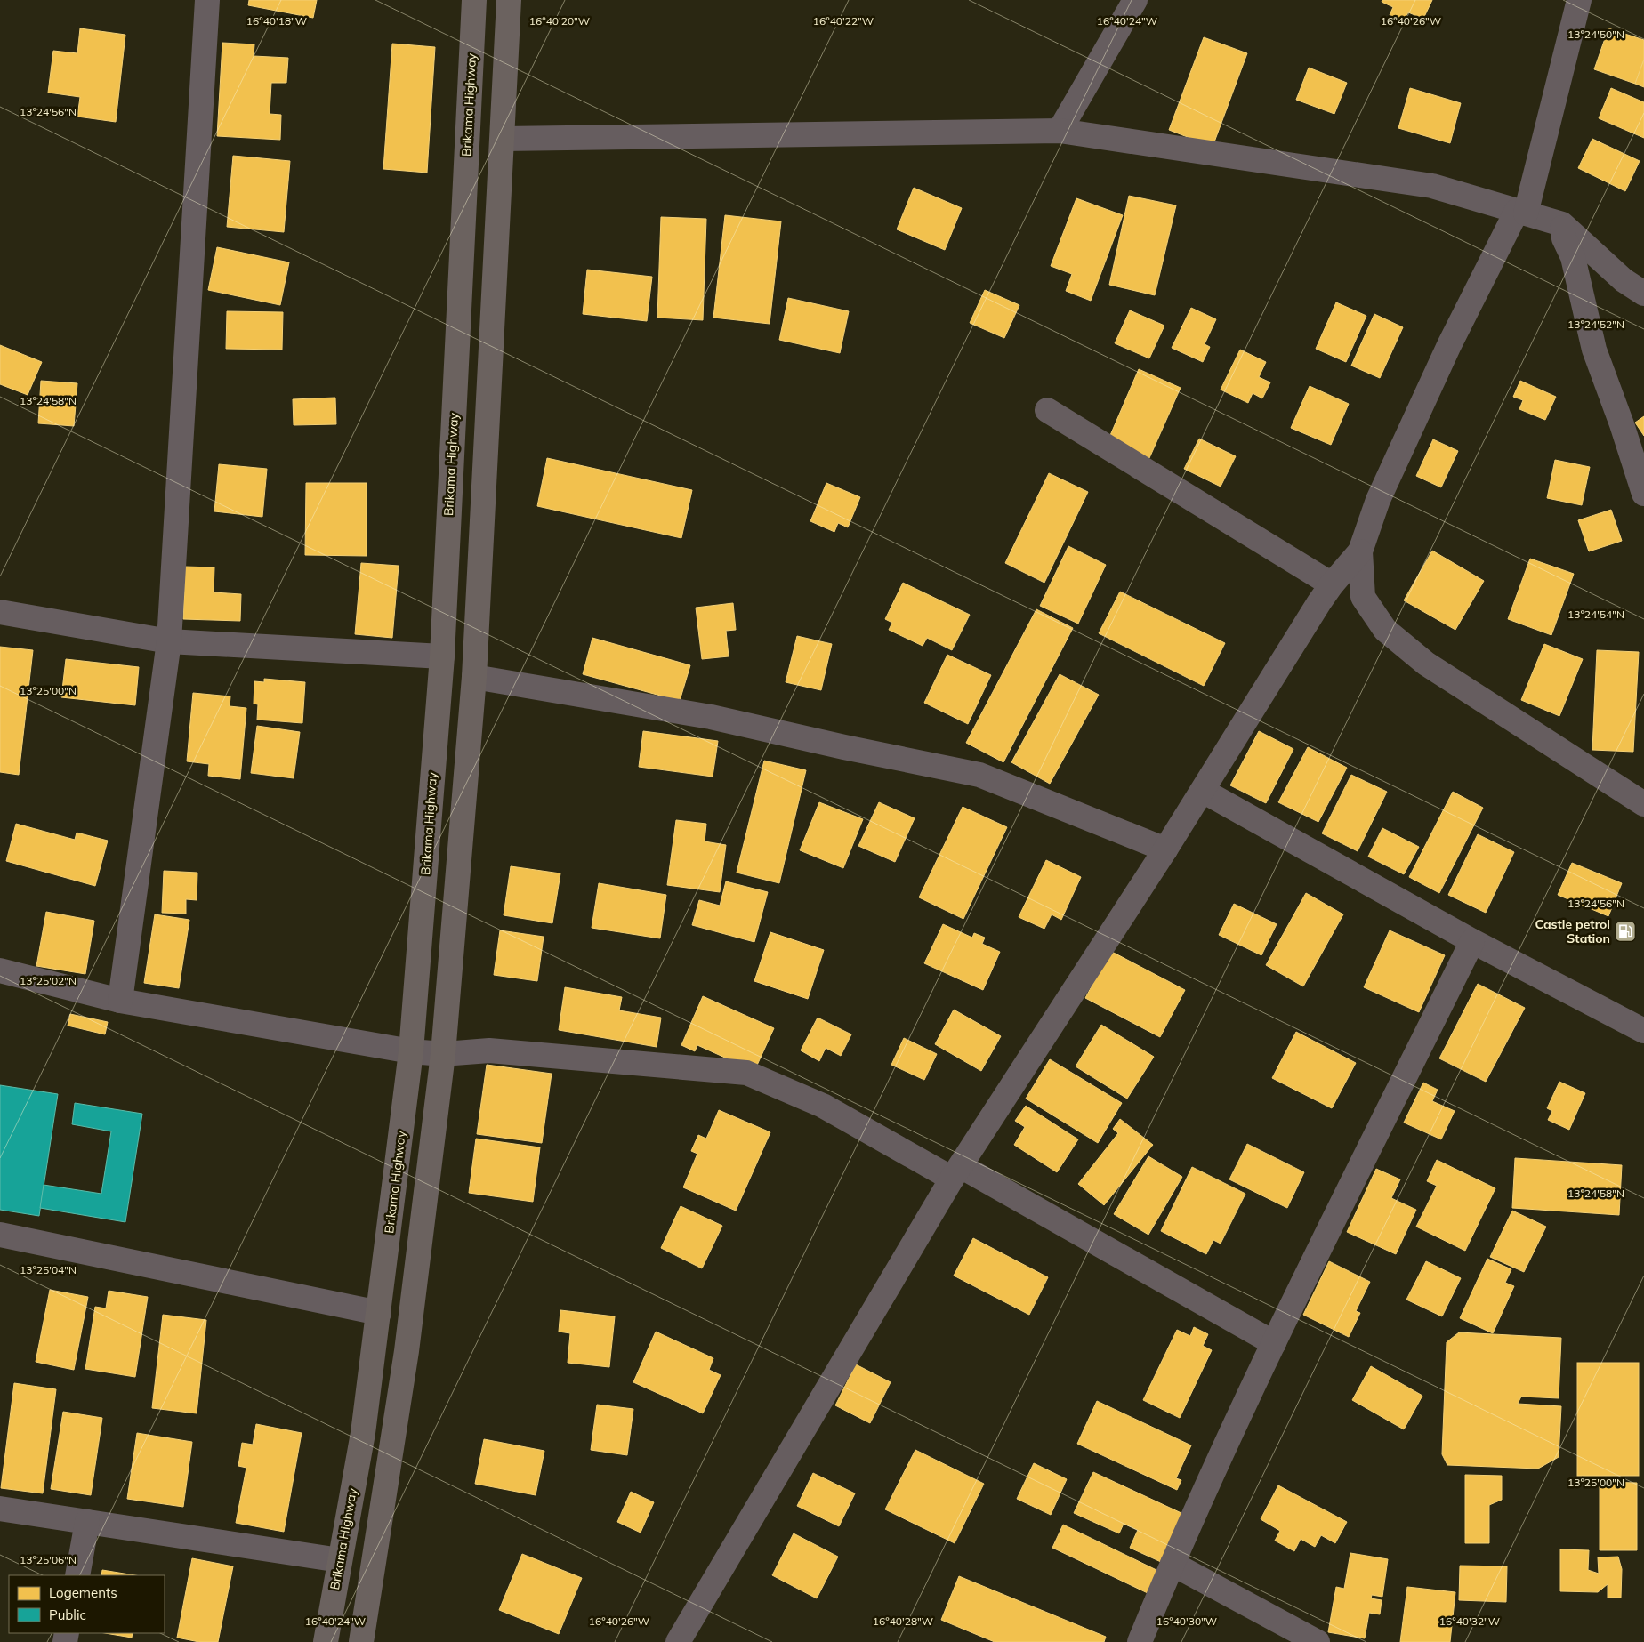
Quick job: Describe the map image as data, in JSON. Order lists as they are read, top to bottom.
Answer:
{
  "streets": {
    "highway": ["Brikama Highway"]
  },
  "places": {
    "fuel station": ["Castle petrol Station"]
  },
  "legend": ["Logements", "Public"],
  "coordinates": [
    "16°40'18\"W",
    "16°40'20\"W",
    "16°40'22\"W",
    "16°40'24\"W",
    "16°40'26\"W",
    "13°24'50\"N",
    "13°24'56\"N",
    "13°24'52\"N",
    "13°24'58\"N",
    "13°24'54\"N",
    "13°25'00\"N",
    "13°25'02\"N",
    "13°25'04\"N",
    "13°25'06\"N",
    "16°40'28\"W",
    "16°40'30\"W",
    "16°40'32\"W"
  ]
}
